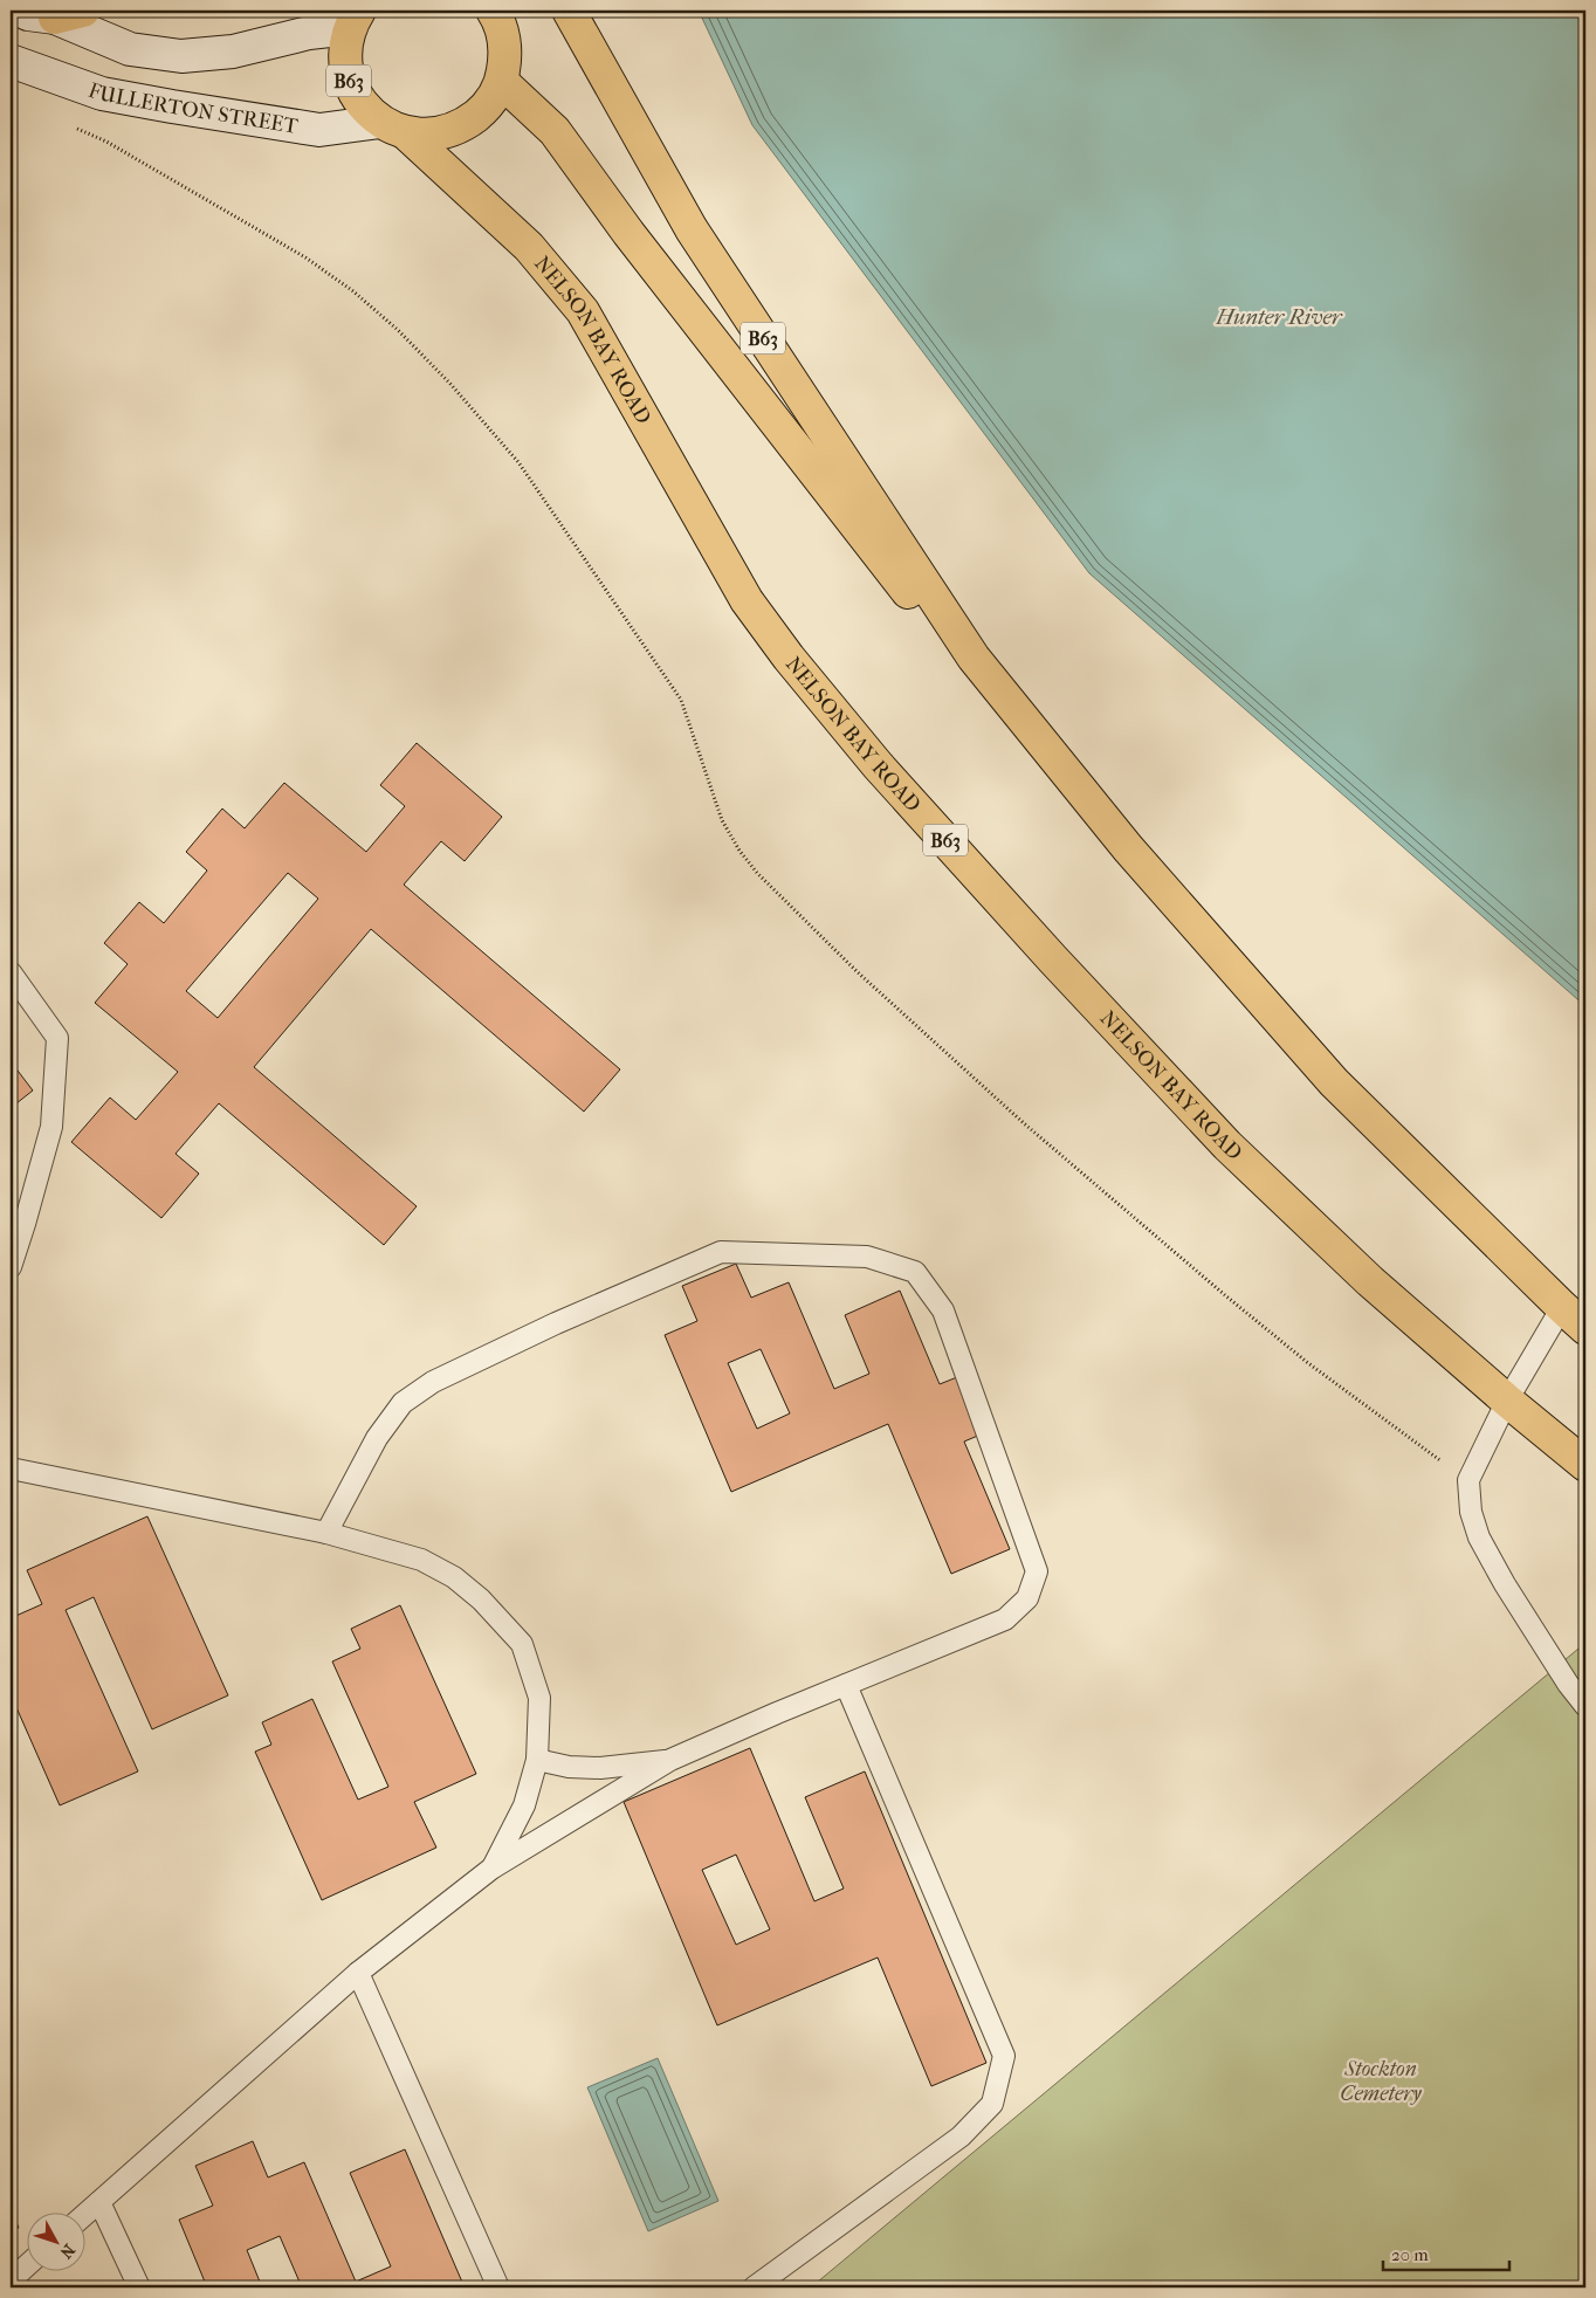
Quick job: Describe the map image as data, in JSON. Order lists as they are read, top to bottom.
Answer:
{
  "streets": {
    "main road": ["B63", "FULLERTON STREET", "NELSON BAY ROAD"]
  },
  "crossings": [
    ["B63", "FULLERTON STREET"],
    ["B63", "NELSON BAY ROAD"],
    ["FULLERTON STREET", "NELSON BAY ROAD"]
  ],
  "water": ["Hunter River"],
  "parks": ["Stockton Cemetery"],
  "scale_bar": "20 m",
  "north": "bottom right"
}
